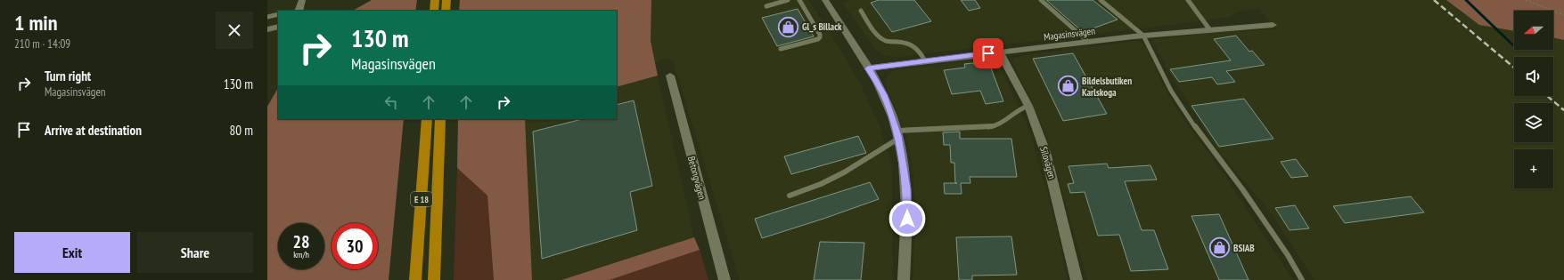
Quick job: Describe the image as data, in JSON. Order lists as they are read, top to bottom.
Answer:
{
  "streets": {
    "highway": ["E 18"],
    "street": ["Magasinsvägen", "Silovägen", "Betongvägen"]
  },
  "crossings": [
    ["Magasinsvägen", "Silovägen"]
  ],
  "places": {
    "shop": ["Gl_s Billack", "Bildelsbutiken Karlskoga", "BSIAB"]
  },
  "north": "left",
  "page": {
    "heading": ["1 min", "210 m · 14:09"],
    "map_buttons": "+",
    "turn": ["130 m", "Magasinsvägen"],
    "list": [
      {
        "name": "Turn right",
        "note": "Magasinsvägen",
        "value": "130 m"
      },
      {
        "name": "Arrive at destination",
        "value": "80 m"
      }
    ],
    "speed": "28 km/h",
    "limit": "30",
    "buttons": ["Exit", "Share"]
  }
}
